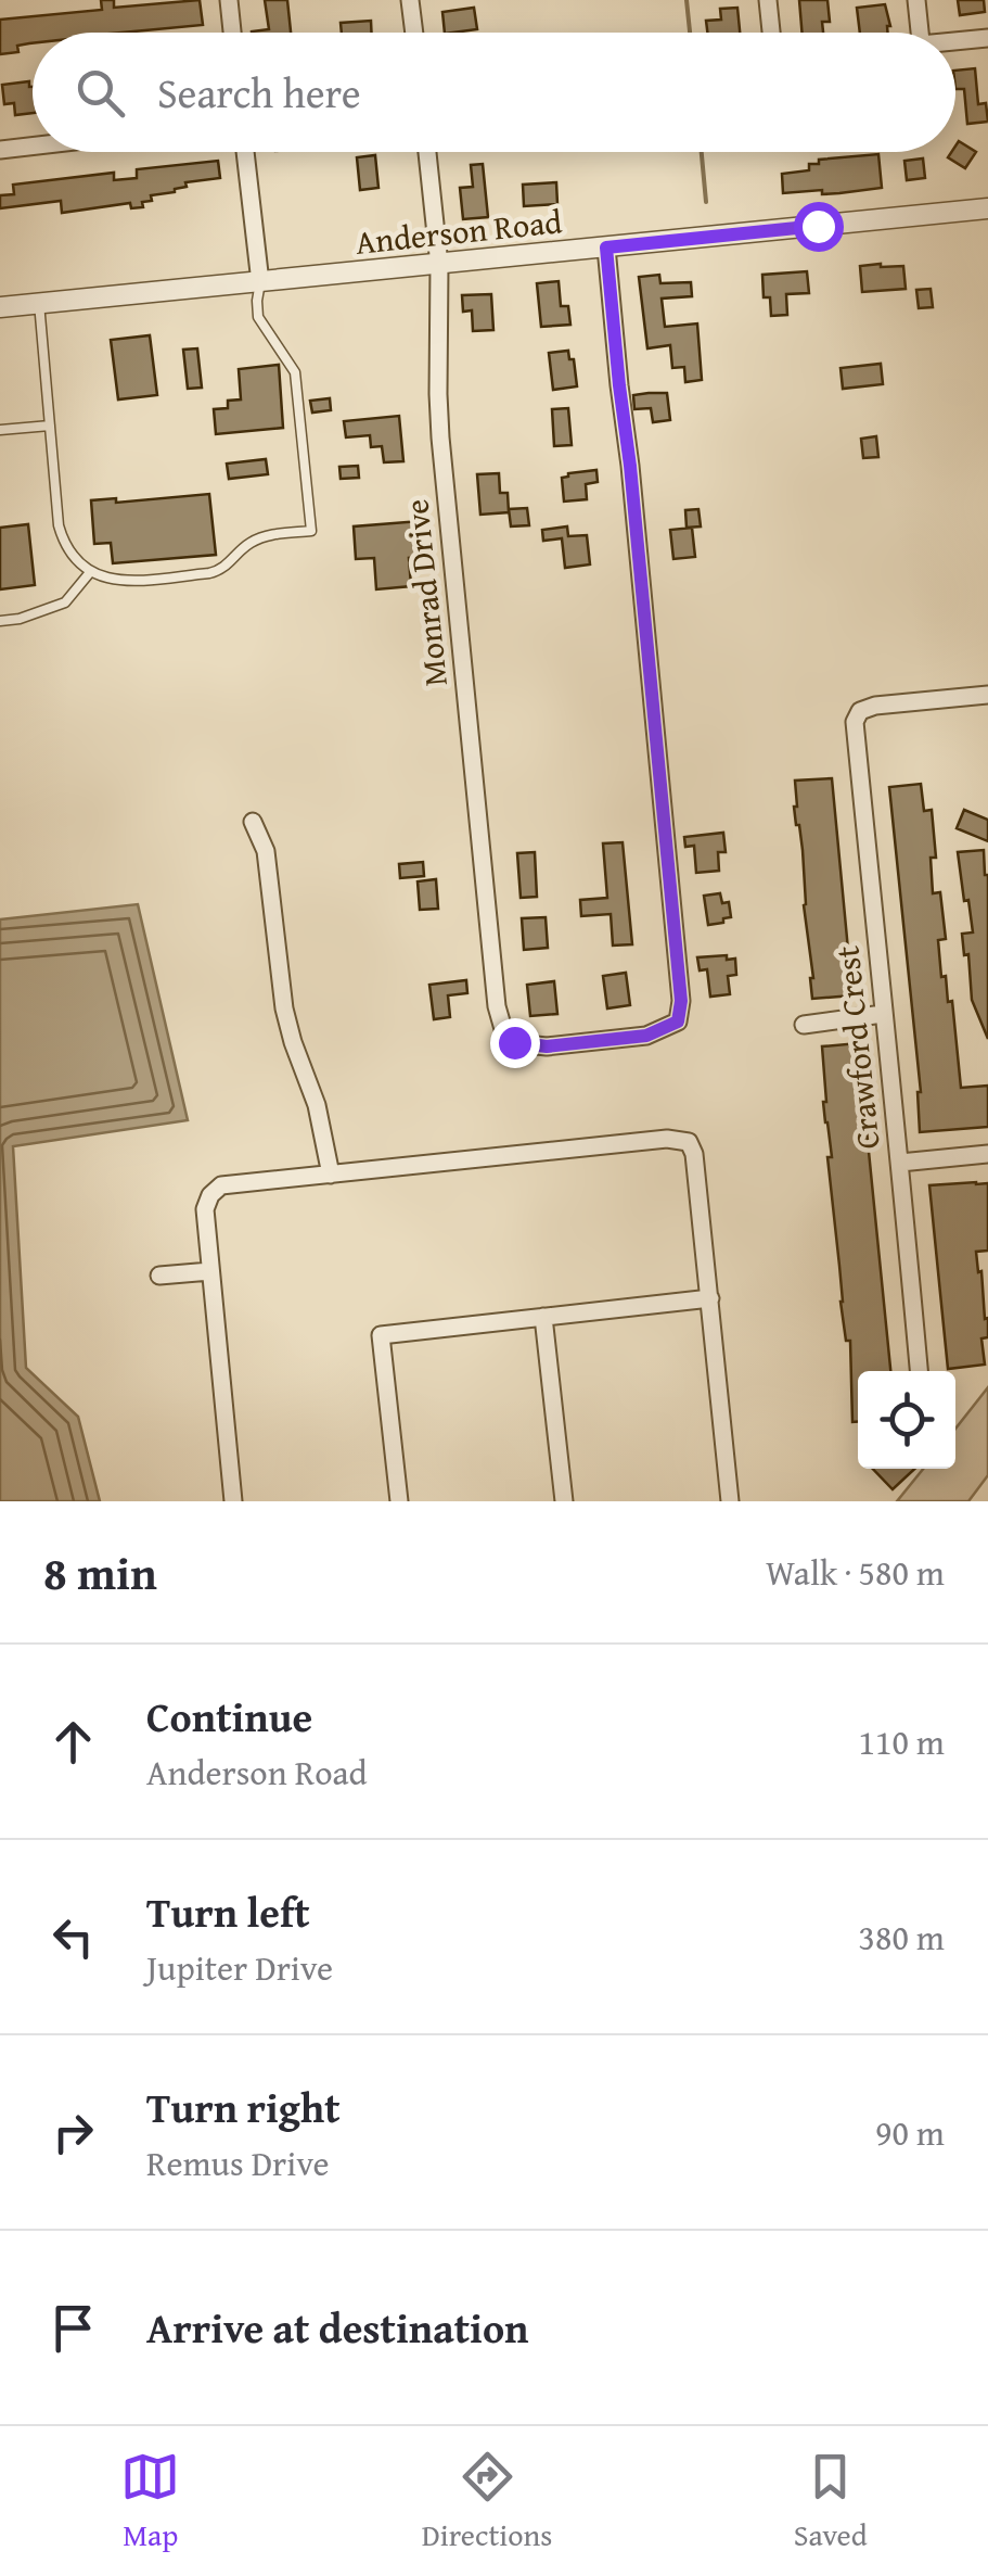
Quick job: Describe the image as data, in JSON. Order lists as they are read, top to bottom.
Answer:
{
  "streets": {
    "street": ["Anderson Road", "Monrad Drive", "Crawford Crest"]
  },
  "crossings": [
    ["Anderson Road", "Monrad Drive"]
  ],
  "page": {
    "search": "Search here",
    "heading": ["8 min", "Walk · 580 m"],
    "list": [
      ["Continue", "Anderson Road", "110 m"],
      ["Turn left", "Jupiter Drive", "380 m"],
      ["Turn right", "Remus Drive", "90 m"],
      "Arrive at destination"
    ],
    "nav": ["Map", "Directions", "Saved"]
  }
}
